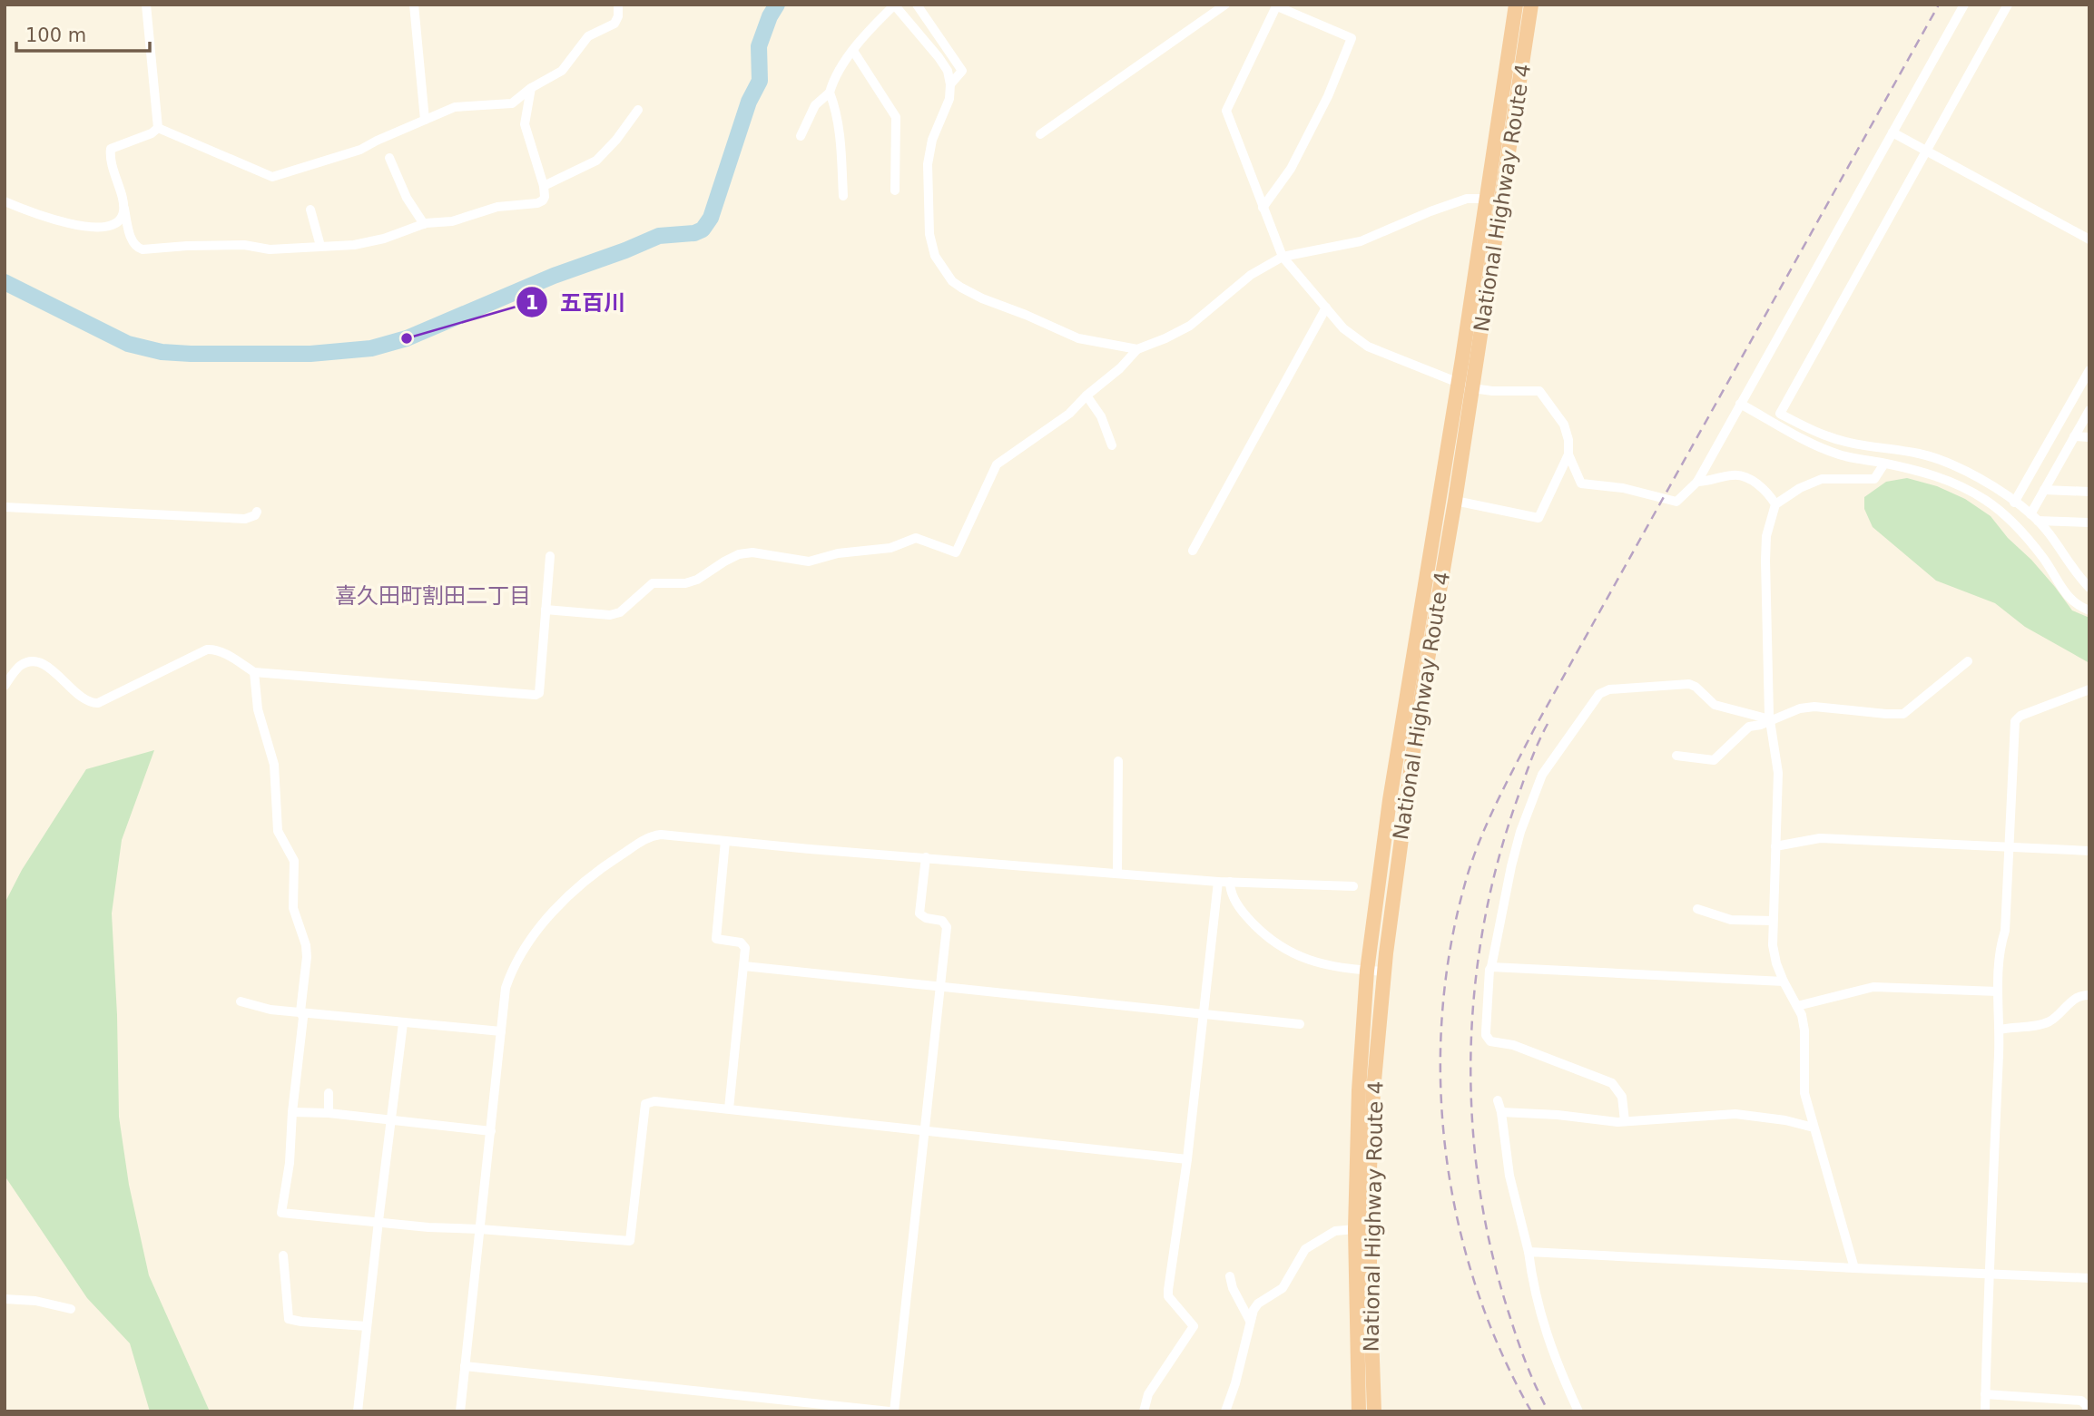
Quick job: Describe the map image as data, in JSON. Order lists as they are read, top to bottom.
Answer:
{
  "streets": {
    "highway": ["National Highway Route 4"]
  },
  "districts": ["喜久田町割田二丁目"],
  "places": ["五百川"],
  "scale_bar": "100 m"
}
